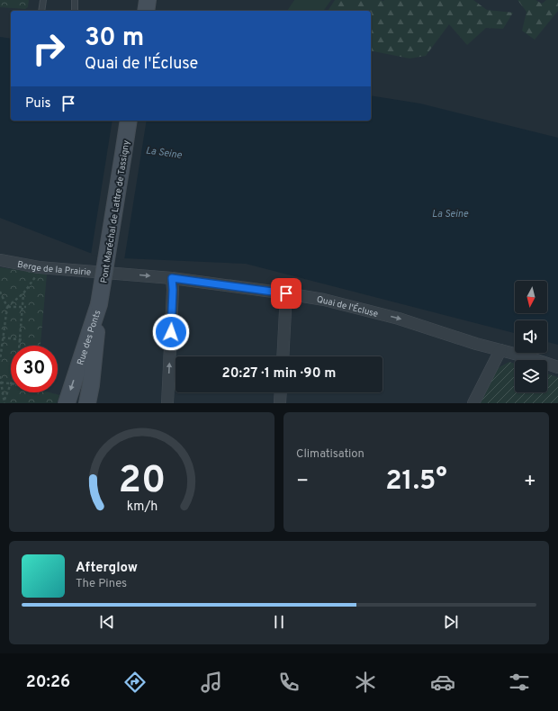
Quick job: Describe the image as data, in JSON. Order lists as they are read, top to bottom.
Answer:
{
  "streets": {
    "main road": ["Pont Maréchal de Lattre de Tassigny", "Rue des Ponts"],
    "street": ["Berge de la Prairie", "Quai de l'Écluse"]
  },
  "crossings": [
    ["Pont Maréchal de Lattre de Tassigny", "Rue des Ponts"],
    ["Berge de la Prairie", "Quai de l'Écluse"]
  ],
  "one_way": ["Quai de l'Écluse"],
  "water": ["La Seine"],
  "north": "bottom",
  "page": {
    "turn": ["30 m", "Quai de l'Écluse"],
    "then": "Puis",
    "limit": "30",
    "trip": "20:27 · 1 min · 90 m",
    "tile": "Climatisation",
    "heat": ["−", "21.5°", "+"],
    "song": ["Afterglow", "The Pines"],
    "tabs": "20:26",
    "gauge": ["20", "km/h"]
  }
}
